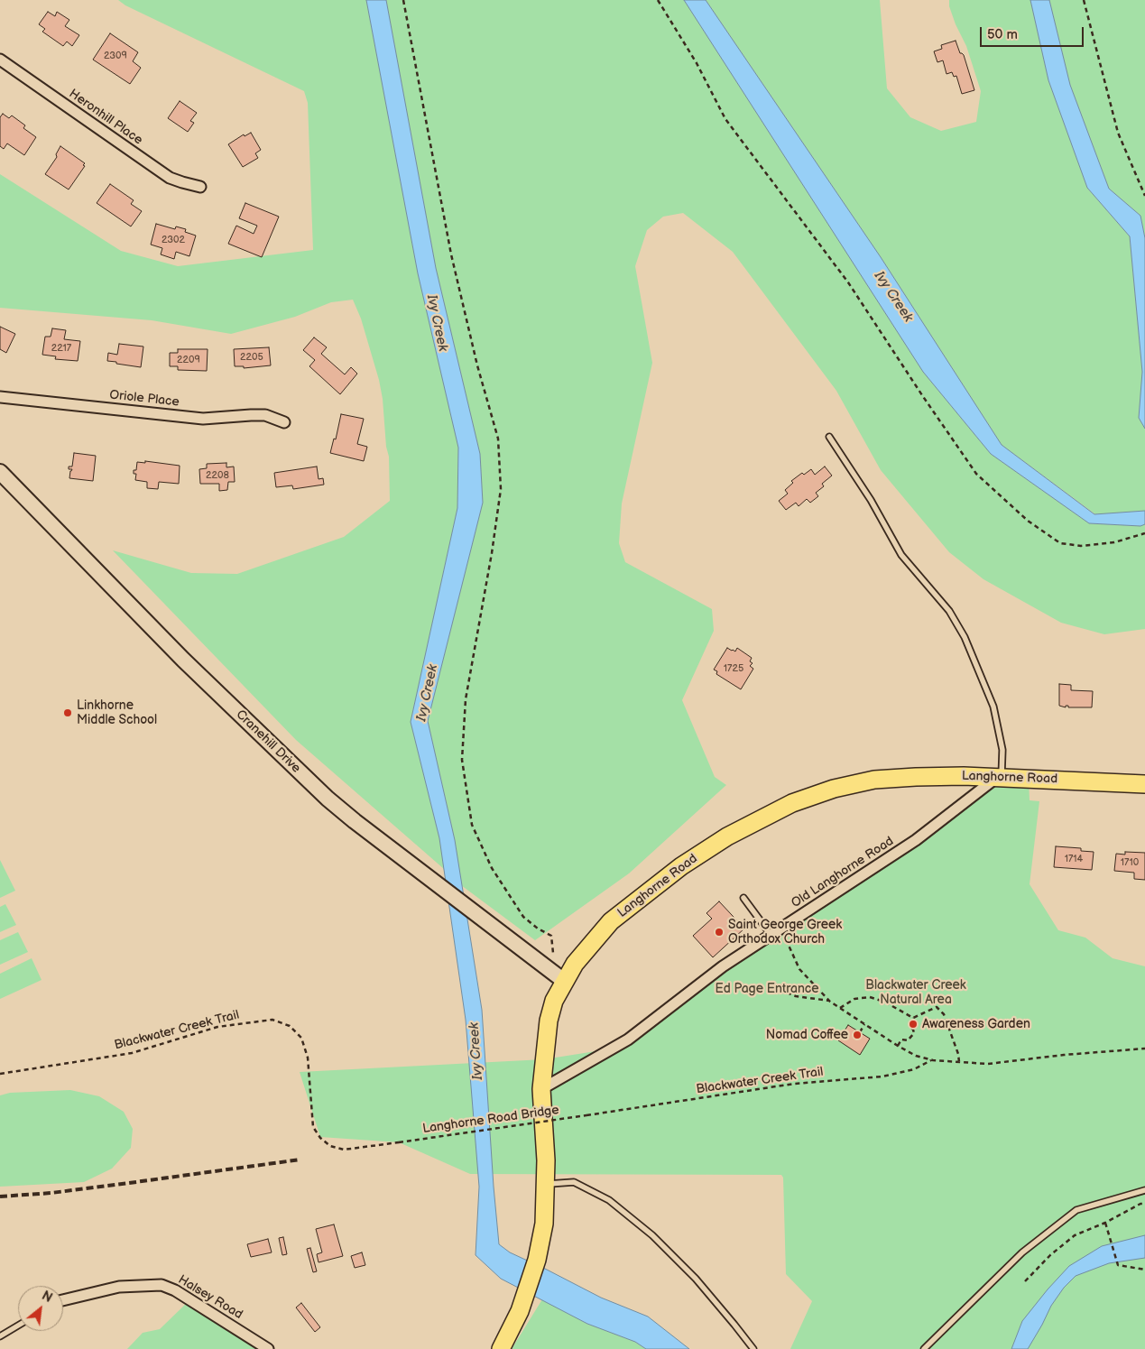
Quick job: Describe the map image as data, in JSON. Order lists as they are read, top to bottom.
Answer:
{
  "streets": {
    "main road": ["Cranehill Drive", "Langhorne Road"],
    "street": [
      "Heronhill Place",
      "Oriole Place",
      "Old Langhorne Road",
      "Halsey Road"
    ],
    "path": ["Blackwater Creek Trail", "Langhorne Road Bridge"]
  },
  "crossings": [
    ["Cranehill Drive", "Langhorne Road"],
    ["Langhorne Road", "Old Langhorne Road"],
    ["Blackwater Creek Trail", "Langhorne Road Bridge"]
  ],
  "water": ["Ivy Creek"],
  "parks": ["Blackwater Creek Natural Area", "Ed Page Entrance"],
  "places": [
    "Linkhorne Middle School",
    "Saint George Greek Orthodox Church",
    "Awareness Garden",
    "Nomad Coffee"
  ],
  "house_numbers": [
    "2309",
    "2302",
    "2217",
    "2205",
    "2209",
    "2208",
    "1725",
    "1714",
    "1710"
  ],
  "scale_bar": "50 m",
  "north": "top right"
}
